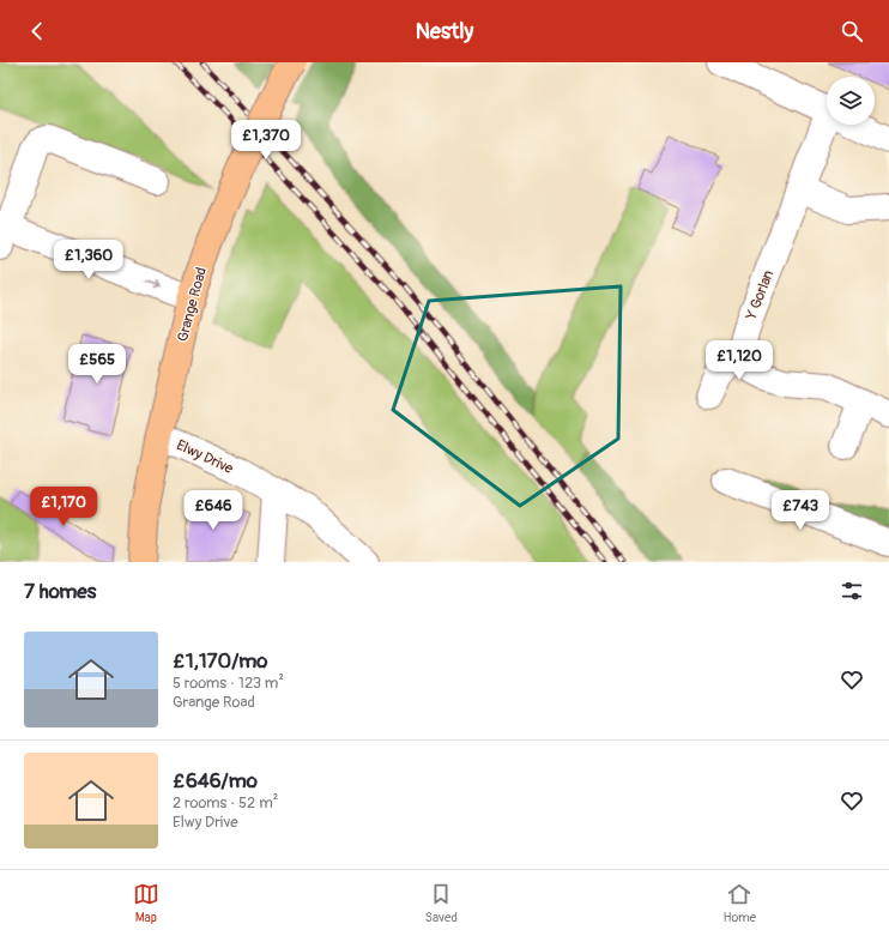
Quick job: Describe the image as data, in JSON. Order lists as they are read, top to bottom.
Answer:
{
  "streets": {
    "main road": ["Grange Road"],
    "street": ["Y Gorlan", "Elwy Drive"]
  },
  "crossings": [
    ["Grange Road", "Elwy Drive"]
  ],
  "page": {
    "header": "Nestly",
    "price": [
      "£1,370",
      "£1,360",
      "£1,120",
      "£565",
      "£1,170",
      "£646",
      "£743"
    ],
    "heading": "7 homes",
    "list": [
      {
        "name": "£1,170/mo",
        "note": "5 rooms · 123 m² · Grange Road"
      },
      {
        "name": "£646/mo",
        "note": "2 rooms · 52 m² · Elwy Drive"
      }
    ],
    "tabs": ["Map", "Saved", "Home"]
  }
}
